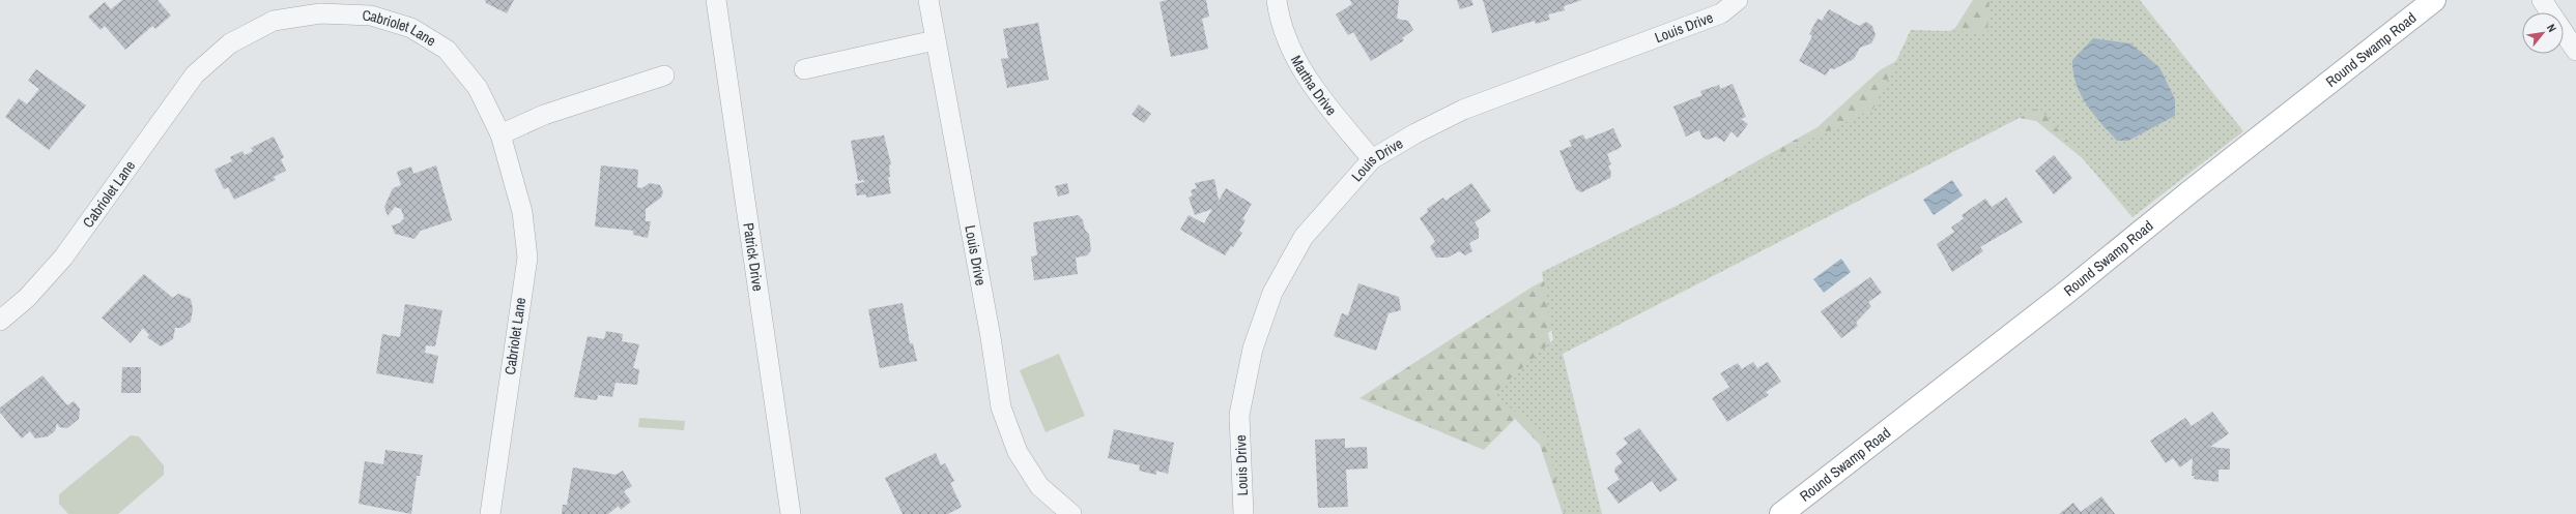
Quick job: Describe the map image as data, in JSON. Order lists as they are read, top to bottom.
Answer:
{
  "streets": {
    "street": [
      "Louis Drive",
      "Cabriolet Lane",
      "Round Swamp Road",
      "Martha Drive",
      "Patrick Drive"
    ]
  },
  "crossings": [
    ["Louis Drive", "Martha Drive"]
  ],
  "north": "top right"
}
